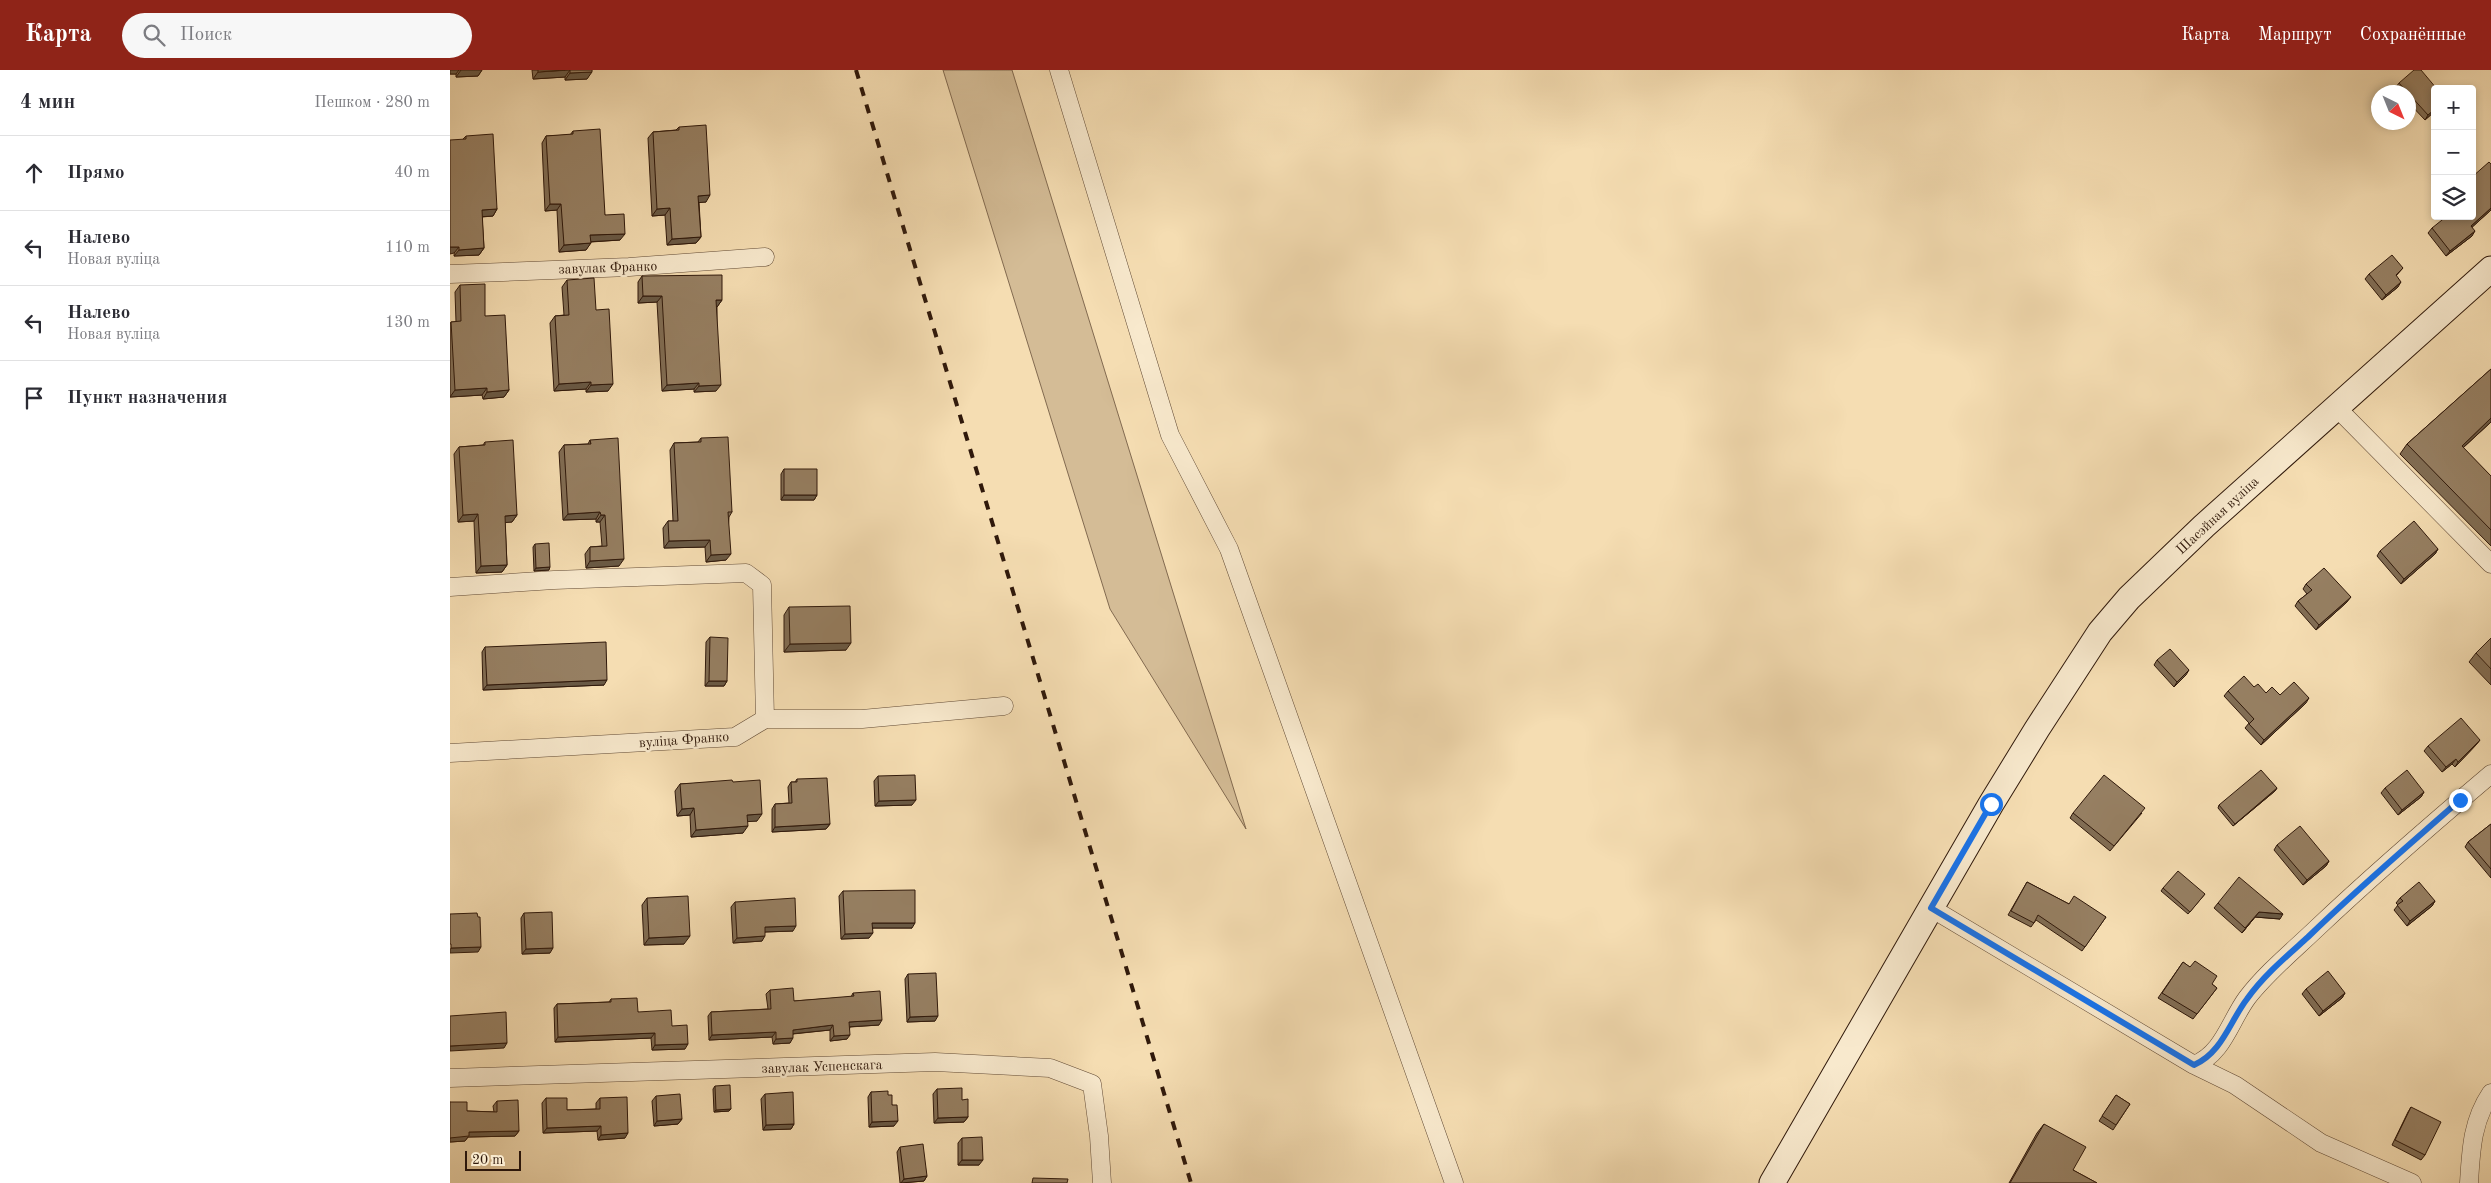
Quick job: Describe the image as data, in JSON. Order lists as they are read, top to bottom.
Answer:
{
  "streets": {
    "main road": ["Шасэйная вуліца"],
    "street": ["завулак Франко", "вуліца Франко", "завулак Успенскага"]
  },
  "scale_bar": "20 m",
  "north": "bottom right",
  "page": {
    "header": "Карта",
    "search": "Поиск",
    "nav": ["Карта", "Маршрут", "Сохранённые"],
    "heading": ["4 мин", "Пешком · 280 m"],
    "map_buttons": ["+", "−"],
    "list": [
      ["Прямо", "40 m"],
      ["Налево", "Новая вуліца", "110 m"],
      ["Налево", "Новая вуліца", "130 m"],
      "Пункт назначения"
    ],
    "scale": "20 m"
  }
}
